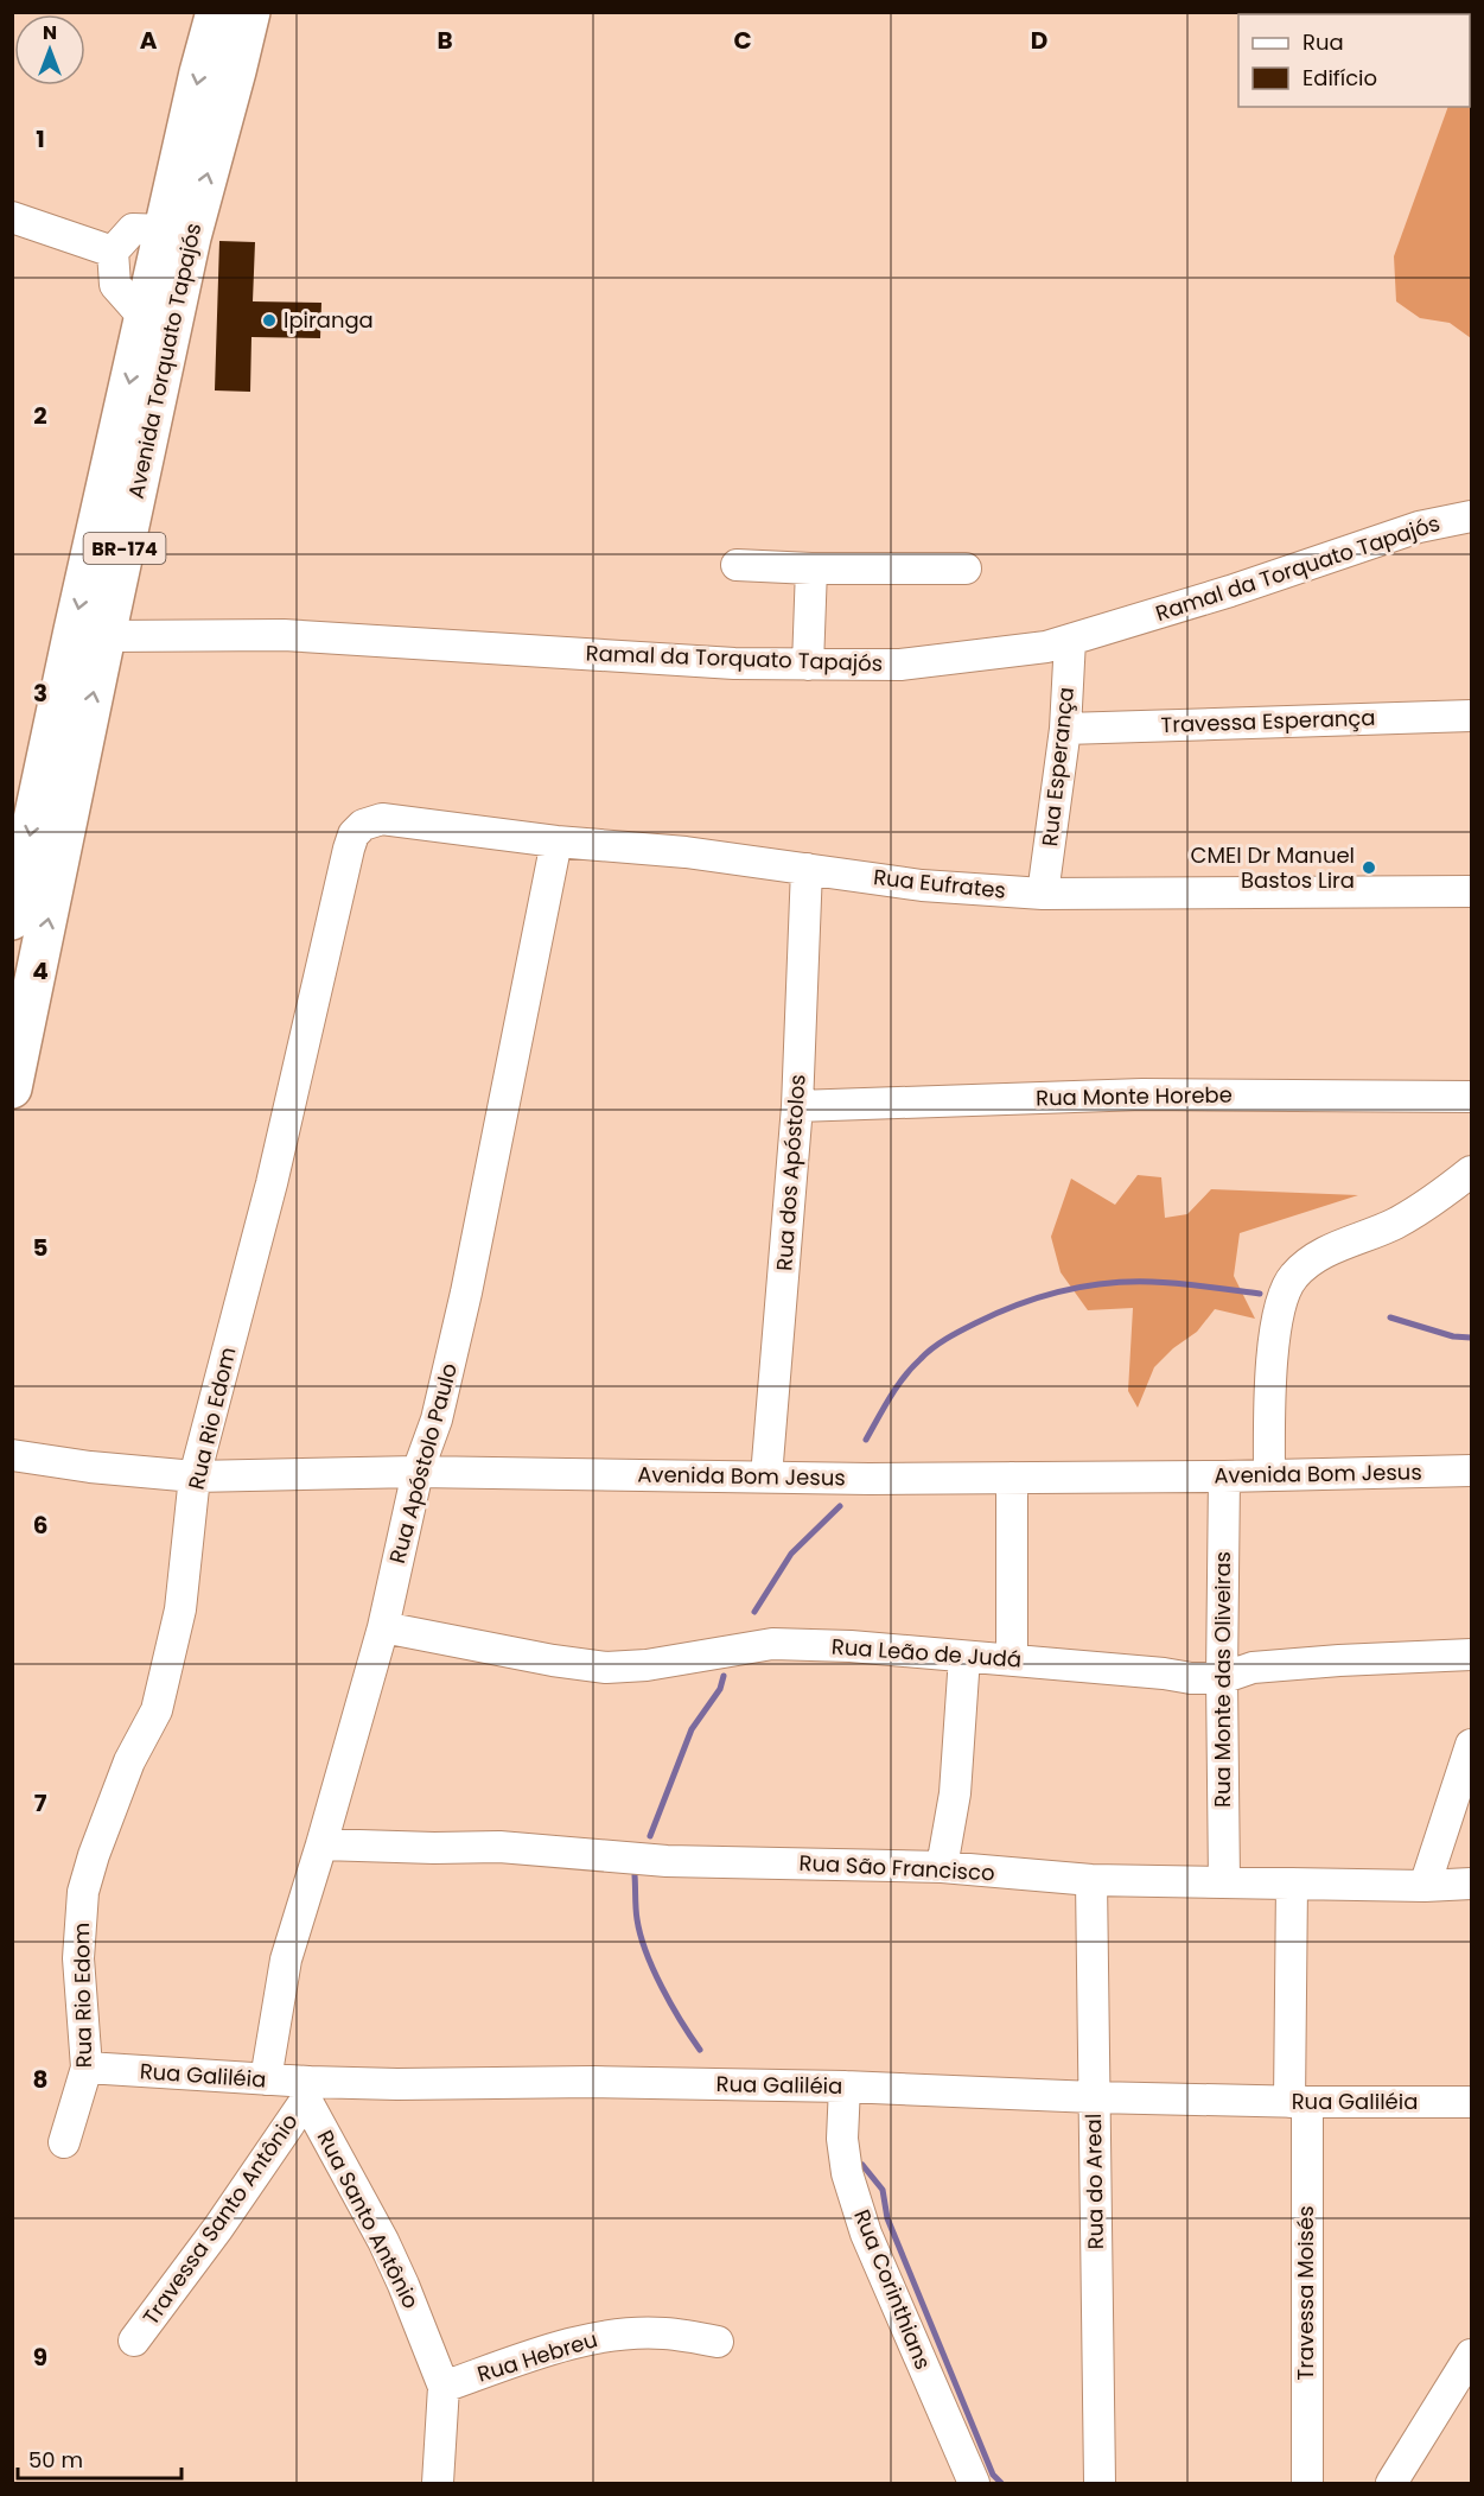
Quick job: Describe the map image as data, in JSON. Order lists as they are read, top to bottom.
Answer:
{
  "streets": {
    "highway": ["Avenida Torquato Tapajós", "BR-174"],
    "street": [
      "Ramal da Torquato Tapajós",
      "Travessa Esperança",
      "Rua Esperança",
      "Rua Eufrates",
      "Rua Monte Horebe",
      "Rua dos Apóstolos",
      "Rua Rio Edom",
      "Rua Apóstolo Paulo",
      "Avenida Bom Jesus",
      "Rua Leão de Judá",
      "Rua Monte das Oliveiras",
      "Rua São Francisco",
      "Rua Galiléia",
      "Rua do Areal",
      "Travessa Santo Antônio",
      "Rua Santo Antônio",
      "Rua Corinthians",
      "Travessa Moisés",
      "Rua Hebreu"
    ]
  },
  "crossings": [
    ["Avenida Torquato Tapajós", "Ramal da Torquato Tapajós"],
    ["Ramal da Torquato Tapajós", "Rua Esperança"],
    ["Travessa Esperança", "Rua Esperança"],
    ["Rua Esperança", "Rua Eufrates"],
    ["Rua Eufrates", "Rua dos Apóstolos"],
    ["Rua Eufrates", "Rua Rio Edom"],
    ["Rua Eufrates", "Rua Apóstolo Paulo"],
    ["Rua Monte Horebe", "Rua dos Apóstolos"],
    ["Rua dos Apóstolos", "Avenida Bom Jesus"],
    ["Rua Rio Edom", "Avenida Bom Jesus"],
    ["Rua Rio Edom", "Rua Galiléia"],
    ["Rua Apóstolo Paulo", "Avenida Bom Jesus"],
    ["Rua Apóstolo Paulo", "Rua Leão de Judá"],
    ["Rua Apóstolo Paulo", "Rua São Francisco"],
    ["Rua Apóstolo Paulo", "Rua Galiléia"],
    ["Avenida Bom Jesus", "Rua Monte das Oliveiras"],
    ["Rua Leão de Judá", "Rua Monte das Oliveiras"],
    ["Rua Monte das Oliveiras", "Rua São Francisco"],
    ["Rua São Francisco", "Rua do Areal"],
    ["Rua São Francisco", "Travessa Moisés"],
    ["Rua Galiléia", "Rua do Areal"],
    ["Rua Galiléia", "Travessa Santo Antônio"],
    ["Rua Galiléia", "Rua Santo Antônio"],
    ["Rua Galiléia", "Rua Corinthians"],
    ["Rua Galiléia", "Travessa Moisés"],
    ["Travessa Santo Antônio", "Rua Santo Antônio"],
    ["Rua Santo Antônio", "Rua Hebreu"]
  ],
  "places": ["Ipiranga", "CMEI Dr Manuel Bastos Lira"],
  "legend": ["Rua", "Edifício"],
  "scale_bar": "50 m",
  "north": "top",
  "grid": {
    "columns": [
      "A",
      "B",
      "C",
      "D"
    ],
    "rows": [
      "1",
      "2",
      "3",
      "4",
      "5",
      "6",
      "7",
      "8",
      "9"
    ]
  }
}
